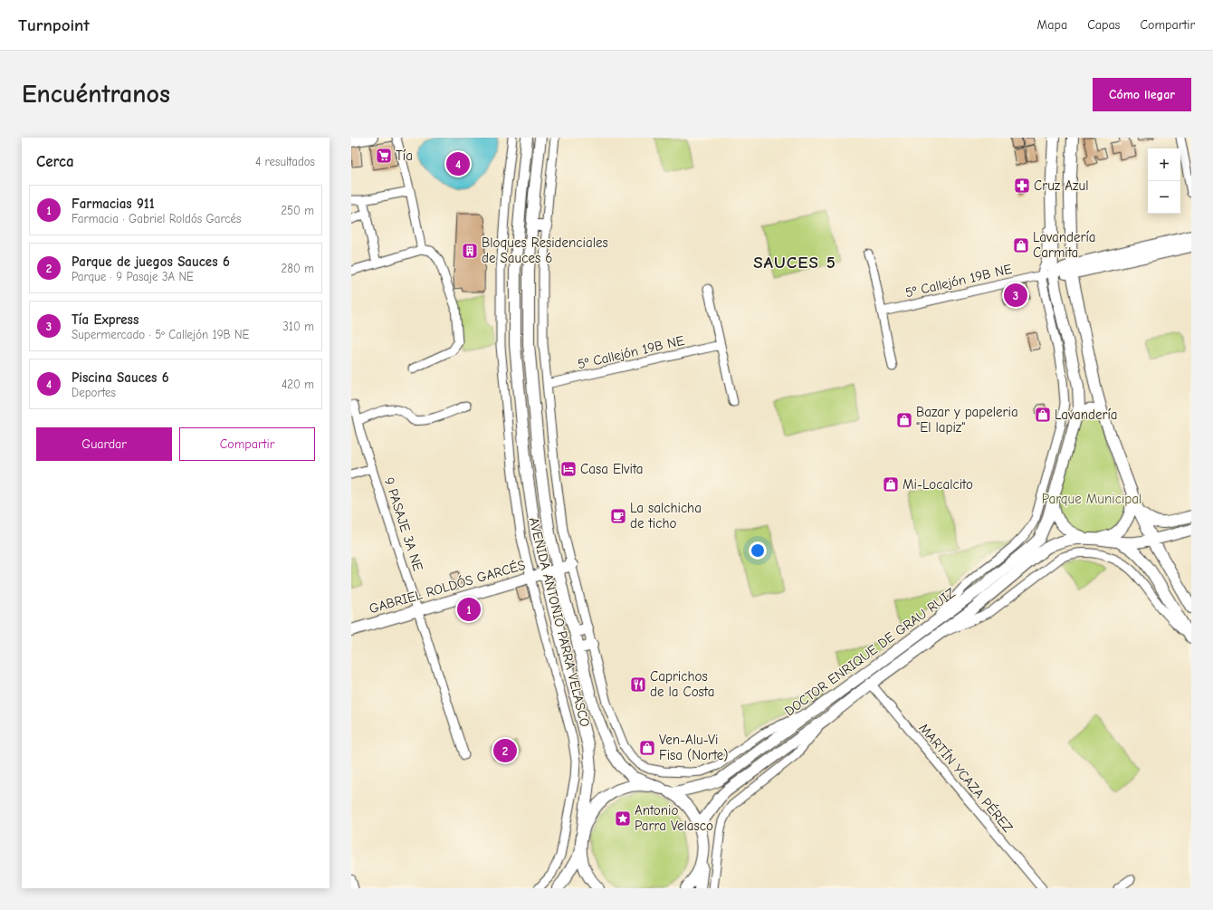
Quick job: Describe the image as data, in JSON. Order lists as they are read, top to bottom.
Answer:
{
  "streets": {
    "street": [
      "5º Callejón 19B NE",
      "9 PASAJE 3A NE",
      "GABRIEL ROLDÓS GARCÉS",
      "AVENIDA ANTONIO PARRA VELASCO",
      "DOCTOR ENRIQUE DE GRAU RUIZ",
      "MARTÍN YCAZA PÉREZ"
    ]
  },
  "crossings": [
    ["5º Callejón 19B NE", "AVENIDA ANTONIO PARRA VELASCO"],
    ["5º Callejón 19B NE", "DOCTOR ENRIQUE DE GRAU RUIZ"],
    ["9 PASAJE 3A NE", "GABRIEL ROLDÓS GARCÉS"],
    ["GABRIEL ROLDÓS GARCÉS", "AVENIDA ANTONIO PARRA VELASCO"],
    ["AVENIDA ANTONIO PARRA VELASCO", "DOCTOR ENRIQUE DE GRAU RUIZ"],
    ["DOCTOR ENRIQUE DE GRAU RUIZ", "MARTÍN YCAZA PÉREZ"]
  ],
  "districts": ["SAUCES 5"],
  "parks": ["Parque Municipal"],
  "places": {
    "supermarket": ["Tía"],
    "pharmacy": ["Cruz Azul"],
    "shop": [
      "Lavandería Carmita",
      "Lavandería",
      "Bazar y papeleria \"El lapiz\"",
      "Mi-Localcito",
      "Ven-Alu-Vi Fisa (Norte)"
    ],
    "building": ["Bloques Residenciales de Sauces 6"],
    "hotel": ["Casa Elvita"],
    "cafe": ["La salchicha de ticho"],
    "restaurant": ["Caprichos de la Costa"],
    "place": ["Antonio Parra Velasco"]
  },
  "page": {
    "header": "Turnpoint",
    "nav": ["Mapa", "Capas", "Compartir"],
    "buttons": [
      "Cómo llegar",
      ["Guardar", "Compartir"]
    ],
    "title": "Encuéntranos",
    "heading": ["Cerca", "4 resultados"],
    "map_buttons": ["+", "−"],
    "pins": [
      "4",
      "3",
      "1",
      "2"
    ],
    "list": [
      {
        "mark": "1",
        "name": "Farmacias 911",
        "note": "Farmacia · Gabriel Roldós Garcés",
        "value": "250 m"
      },
      {
        "mark": "2",
        "name": "Parque de juegos Sauces 6",
        "note": "Parque · 9 Pasaje 3A NE",
        "value": "280 m"
      },
      {
        "mark": "3",
        "name": "Tía Express",
        "note": "Supermercado · 5º Callejón 19B NE",
        "value": "310 m"
      },
      {
        "mark": "4",
        "name": "Piscina Sauces 6",
        "note": "Deportes",
        "value": "420 m"
      }
    ]
  }
}
